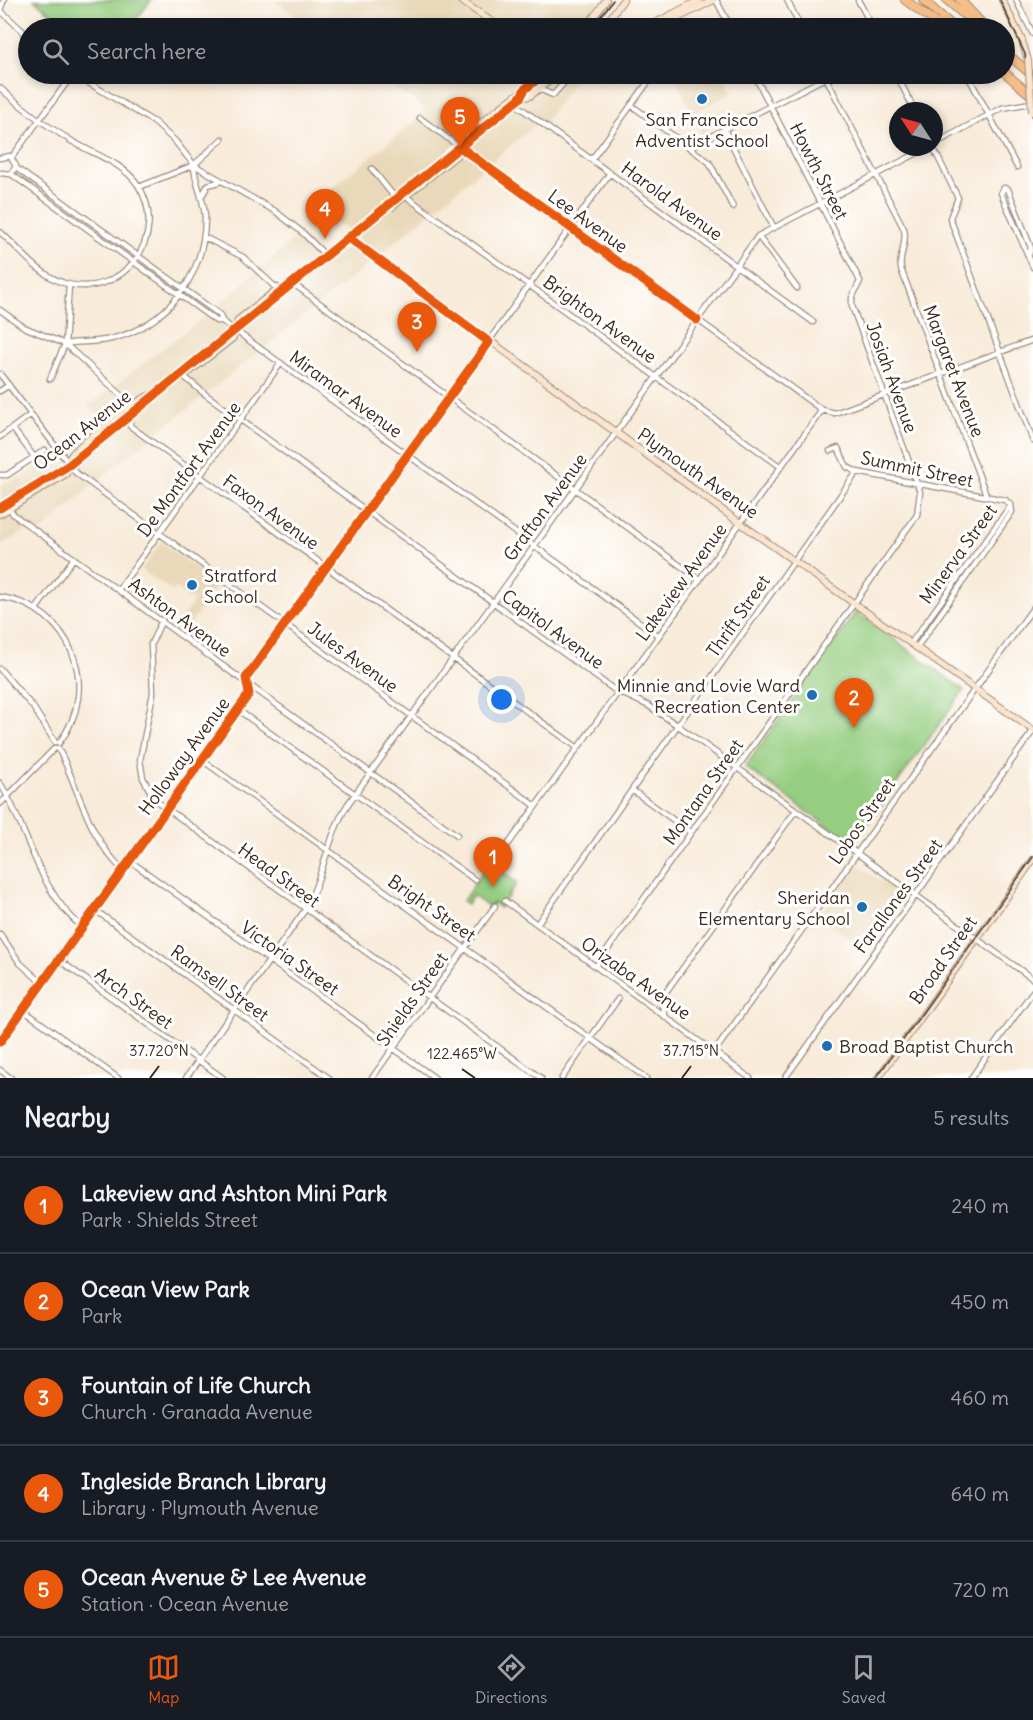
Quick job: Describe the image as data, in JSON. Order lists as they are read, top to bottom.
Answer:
{
  "streets": {
    "main road": ["Ocean Avenue", "Plymouth Avenue", "Broad Street"],
    "street": [
      "Howth Street",
      "Harold Avenue",
      "Lee Avenue",
      "Brighton Avenue",
      "Margaret Avenue",
      "Josiah Avenue",
      "Miramar Avenue",
      "De Montfort Avenue",
      "Summit Street",
      "Grafton Avenue",
      "Faxon Avenue",
      "Minerva Street",
      "Lakeview Avenue",
      "Thrift Street",
      "Ashton Avenue",
      "Capitol Avenue",
      "Jules Avenue",
      "Holloway Avenue",
      "Montana Street",
      "Lobos Street",
      "Head Street",
      "Farallones Street",
      "Bright Street",
      "Victoria Street",
      "Orizaba Avenue",
      "Ramsell Street",
      "Arch Street",
      "Shields Street"
    ]
  },
  "crossings": [
    ["Howth Street", "Josiah Avenue"],
    ["Harold Avenue", "Ocean Avenue"],
    ["Harold Avenue", "Grafton Avenue"],
    ["Harold Avenue", "Holloway Avenue"],
    ["Lee Avenue", "Ocean Avenue"],
    ["Lee Avenue", "Grafton Avenue"],
    ["Lee Avenue", "Lakeview Avenue"],
    ["Lee Avenue", "Holloway Avenue"],
    ["Brighton Avenue", "Ocean Avenue"],
    ["Brighton Avenue", "Grafton Avenue"],
    ["Brighton Avenue", "Lakeview Avenue"],
    ["Brighton Avenue", "Holloway Avenue"],
    ["Margaret Avenue", "Summit Street"],
    ["Josiah Avenue", "Summit Street"],
    ["Josiah Avenue", "Montana Street"],
    ["Miramar Avenue", "Ocean Avenue"],
    ["Miramar Avenue", "De Montfort Avenue"],
    ["Miramar Avenue", "Grafton Avenue"],
    ["Miramar Avenue", "Lakeview Avenue"],
    ["Miramar Avenue", "Holloway Avenue"],
    ["Ocean Avenue", "Plymouth Avenue"],
    ["Ocean Avenue", "Faxon Avenue"],
    ["Ocean Avenue", "Ashton Avenue"],
    ["Ocean Avenue", "Capitol Avenue"],
    ["Ocean Avenue", "Jules Avenue"],
    ["De Montfort Avenue", "Faxon Avenue"],
    ["De Montfort Avenue", "Ashton Avenue"],
    ["De Montfort Avenue", "Capitol Avenue"],
    ["De Montfort Avenue", "Jules Avenue"],
    ["Summit Street", "Minerva Street"],
    ["Summit Street", "Thrift Street"],
    ["Summit Street", "Montana Street"],
    ["Plymouth Avenue", "Grafton Avenue"],
    ["Plymouth Avenue", "Minerva Street"],
    ["Plymouth Avenue", "Lakeview Avenue"],
    ["Plymouth Avenue", "Thrift Street"],
    ["Plymouth Avenue", "Holloway Avenue"],
    ["Plymouth Avenue", "Montana Street"],
    ["Plymouth Avenue", "Lobos Street"],
    ["Plymouth Avenue", "Farallones Street"],
    ["Grafton Avenue", "Faxon Avenue"],
    ["Grafton Avenue", "Ashton Avenue"],
    ["Grafton Avenue", "Capitol Avenue"],
    ["Grafton Avenue", "Jules Avenue"],
    ["Grafton Avenue", "Head Street"],
    ["Grafton Avenue", "Bright Street"],
    ["Grafton Avenue", "Victoria Street"],
    ["Grafton Avenue", "Ramsell Street"],
    ["Grafton Avenue", "Arch Street"],
    ["Faxon Avenue", "Lakeview Avenue"],
    ["Faxon Avenue", "Holloway Avenue"],
    ["Lakeview Avenue", "Capitol Avenue"],
    ["Lakeview Avenue", "Jules Avenue"],
    ["Thrift Street", "Capitol Avenue"],
    ["Thrift Street", "Orizaba Avenue"],
    ["Ashton Avenue", "Holloway Avenue"],
    ["Ashton Avenue", "Head Street"],
    ["Capitol Avenue", "Holloway Avenue"],
    ["Capitol Avenue", "Montana Street"],
    ["Capitol Avenue", "Lobos Street"],
    ["Capitol Avenue", "Farallones Street"],
    ["Capitol Avenue", "Broad Street"],
    ["Jules Avenue", "Holloway Avenue"],
    ["Holloway Avenue", "Head Street"],
    ["Holloway Avenue", "Bright Street"],
    ["Holloway Avenue", "Victoria Street"],
    ["Holloway Avenue", "Ramsell Street"],
    ["Holloway Avenue", "Arch Street"],
    ["Montana Street", "Orizaba Avenue"],
    ["Lobos Street", "Orizaba Avenue"],
    ["Head Street", "Shields Street"],
    ["Bright Street", "Shields Street"],
    ["Victoria Street", "Shields Street"]
  ],
  "places": [
    "San Francisco Adventist School",
    "Stratford School",
    "Minnie and Lovie Ward Recreation Center",
    "Sheridan Elementary School",
    "Broad Baptist Church"
  ],
  "north": "top left",
  "page": {
    "search": "Search here",
    "pins": [
      "5",
      "4",
      "3",
      "2",
      "1"
    ],
    "heading": ["Nearby", "5 results"],
    "list": [
      {
        "mark": "1",
        "name": "Lakeview and Ashton Mini Park",
        "note": "Park · Shields Street",
        "value": "240 m"
      },
      {
        "mark": "2",
        "name": "Ocean View Park",
        "note": "Park",
        "value": "450 m"
      },
      {
        "mark": "3",
        "name": "Fountain of Life Church",
        "note": "Church · Granada Avenue",
        "value": "460 m"
      },
      {
        "mark": "4",
        "name": "Ingleside Branch Library",
        "note": "Library · Plymouth Avenue",
        "value": "640 m"
      },
      {
        "mark": "5",
        "name": "Ocean Avenue & Lee Avenue",
        "note": "Station · Ocean Avenue",
        "value": "720 m"
      }
    ],
    "nav": ["Map", "Directions", "Saved"]
  },
  "coordinates": ["37.720°N", "37.715°N", "122.465°W"]
}
